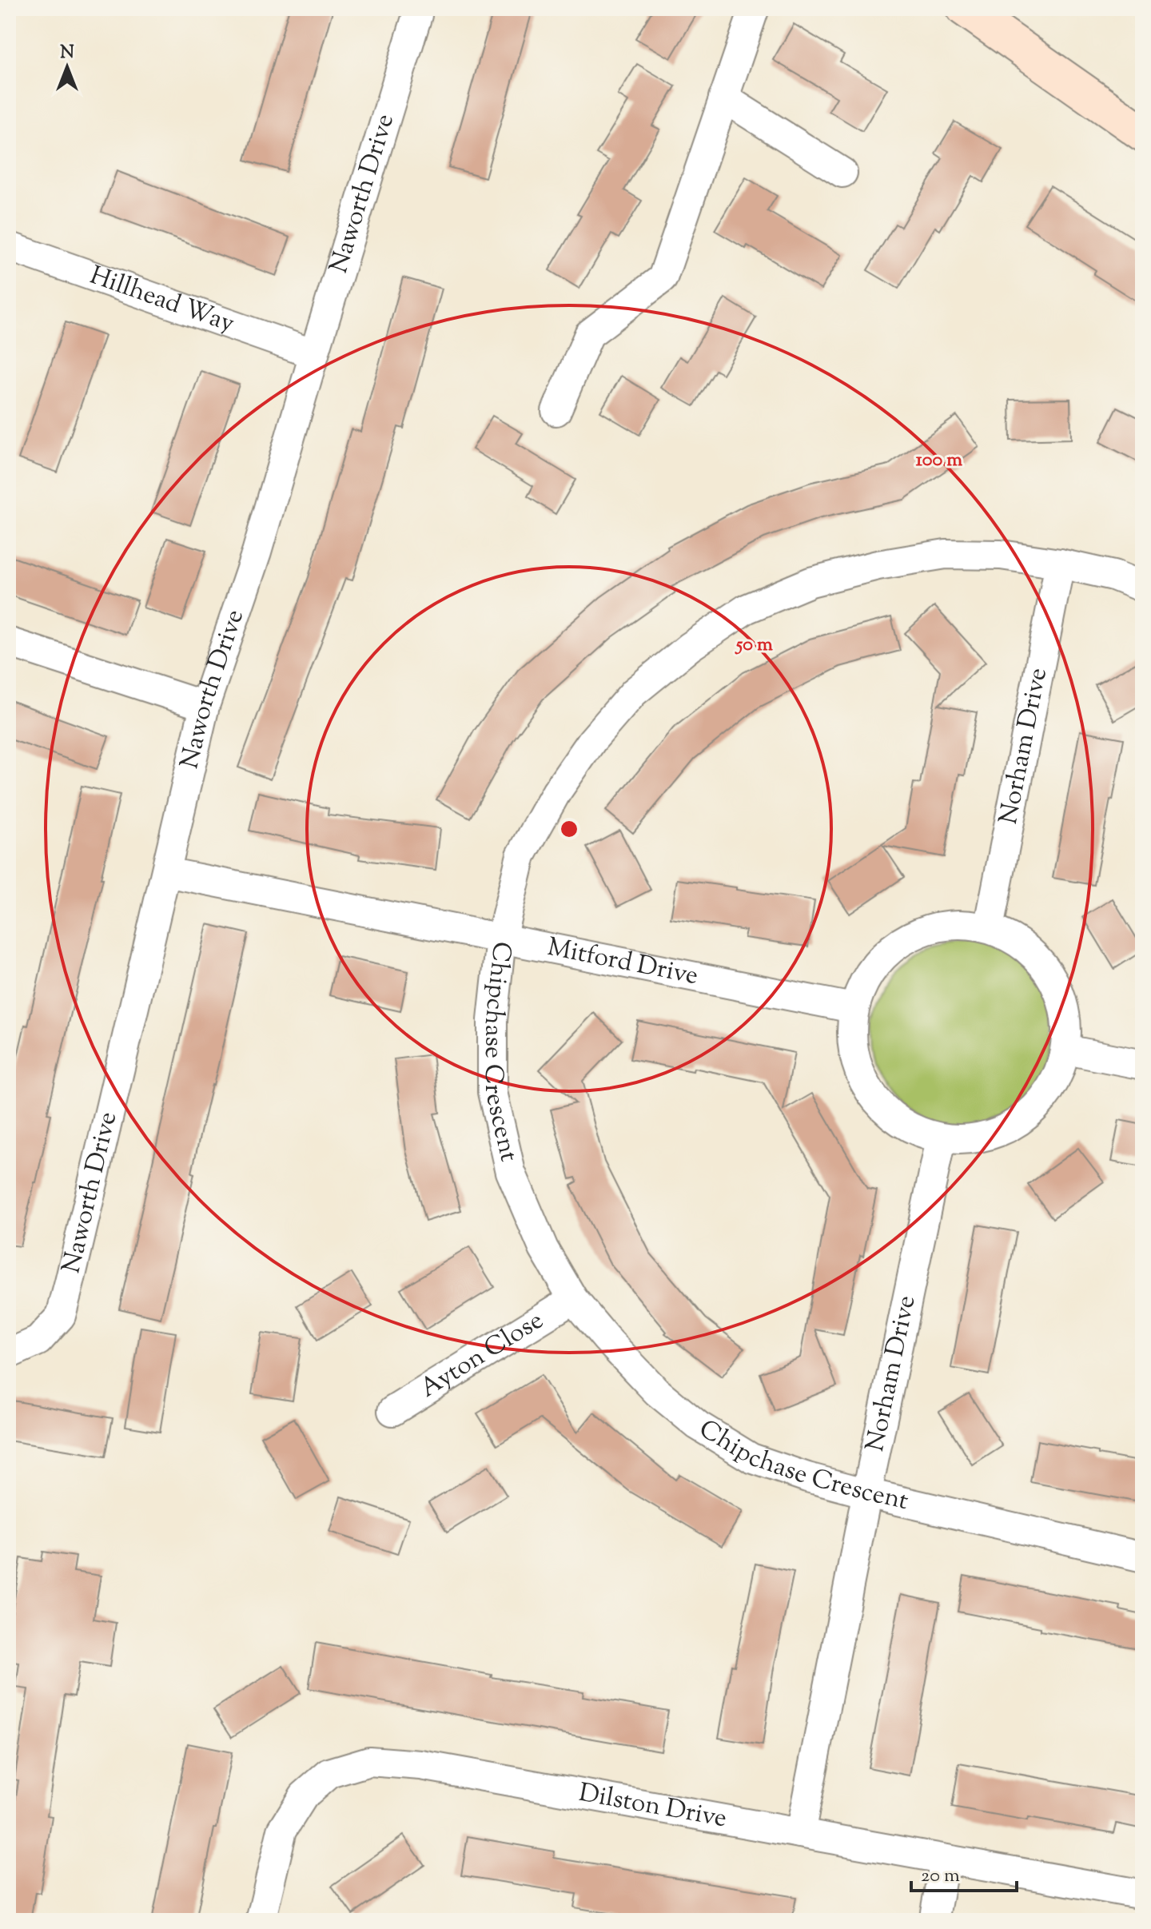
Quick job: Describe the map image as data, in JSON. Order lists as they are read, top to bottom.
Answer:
{
  "streets": {
    "street": [
      "Naworth Drive",
      "Hillhead Way",
      "Norham Drive",
      "Mitford Drive",
      "Chipchase Crescent",
      "Ayton Close",
      "Dilston Drive"
    ]
  },
  "crossings": [
    ["Naworth Drive", "Hillhead Way"],
    ["Naworth Drive", "Mitford Drive"],
    ["Norham Drive", "Mitford Drive"],
    ["Norham Drive", "Chipchase Crescent"],
    ["Norham Drive", "Dilston Drive"],
    ["Mitford Drive", "Chipchase Crescent"],
    ["Chipchase Crescent", "Ayton Close"]
  ],
  "scale_bar": "20 m",
  "north": "top",
  "rings": ["100 m", "50 m"]
}
